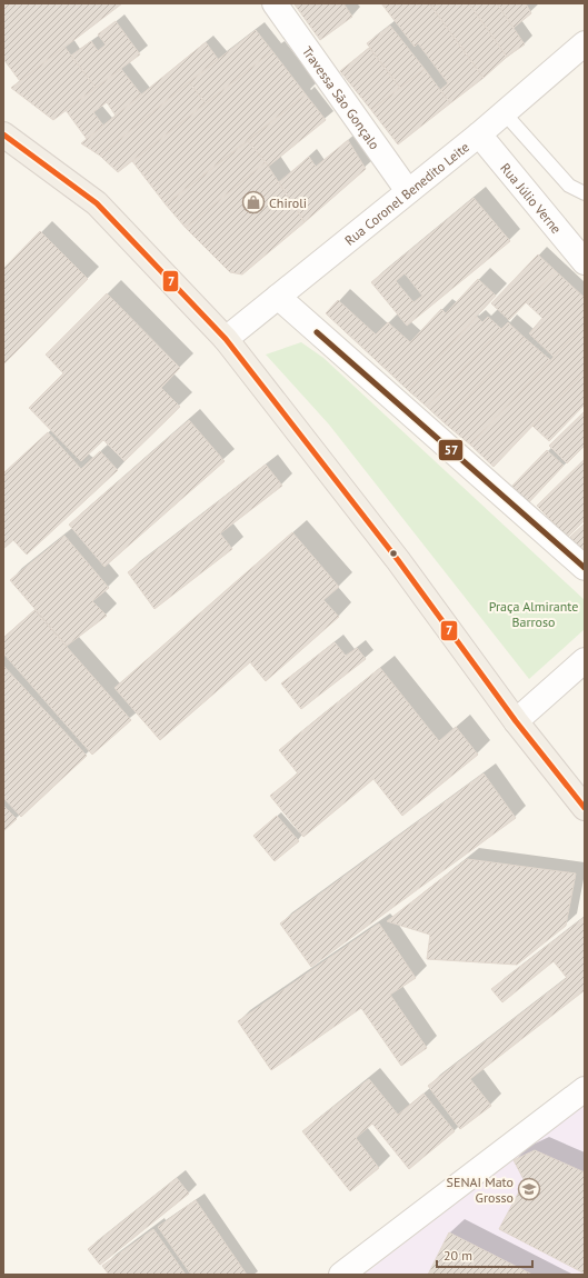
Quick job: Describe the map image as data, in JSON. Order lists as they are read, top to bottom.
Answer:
{
  "streets": {
    "street": ["Travessa São Gonçalo", "Rua Coronel Benedito Leite", "Rua Júlio Verne"]
  },
  "crossings": [
    ["Travessa São Gonçalo", "Rua Coronel Benedito Leite"],
    ["Rua Coronel Benedito Leite", "Rua Júlio Verne"]
  ],
  "parks": ["Praça Almirante Barroso"],
  "places": {
    "shop": ["Chiroli"],
    "school or university": ["SENAI Mato Grosso"]
  },
  "lines": ["transit line 7", "transit line 57"],
  "scale_bar": "20 m"
}
